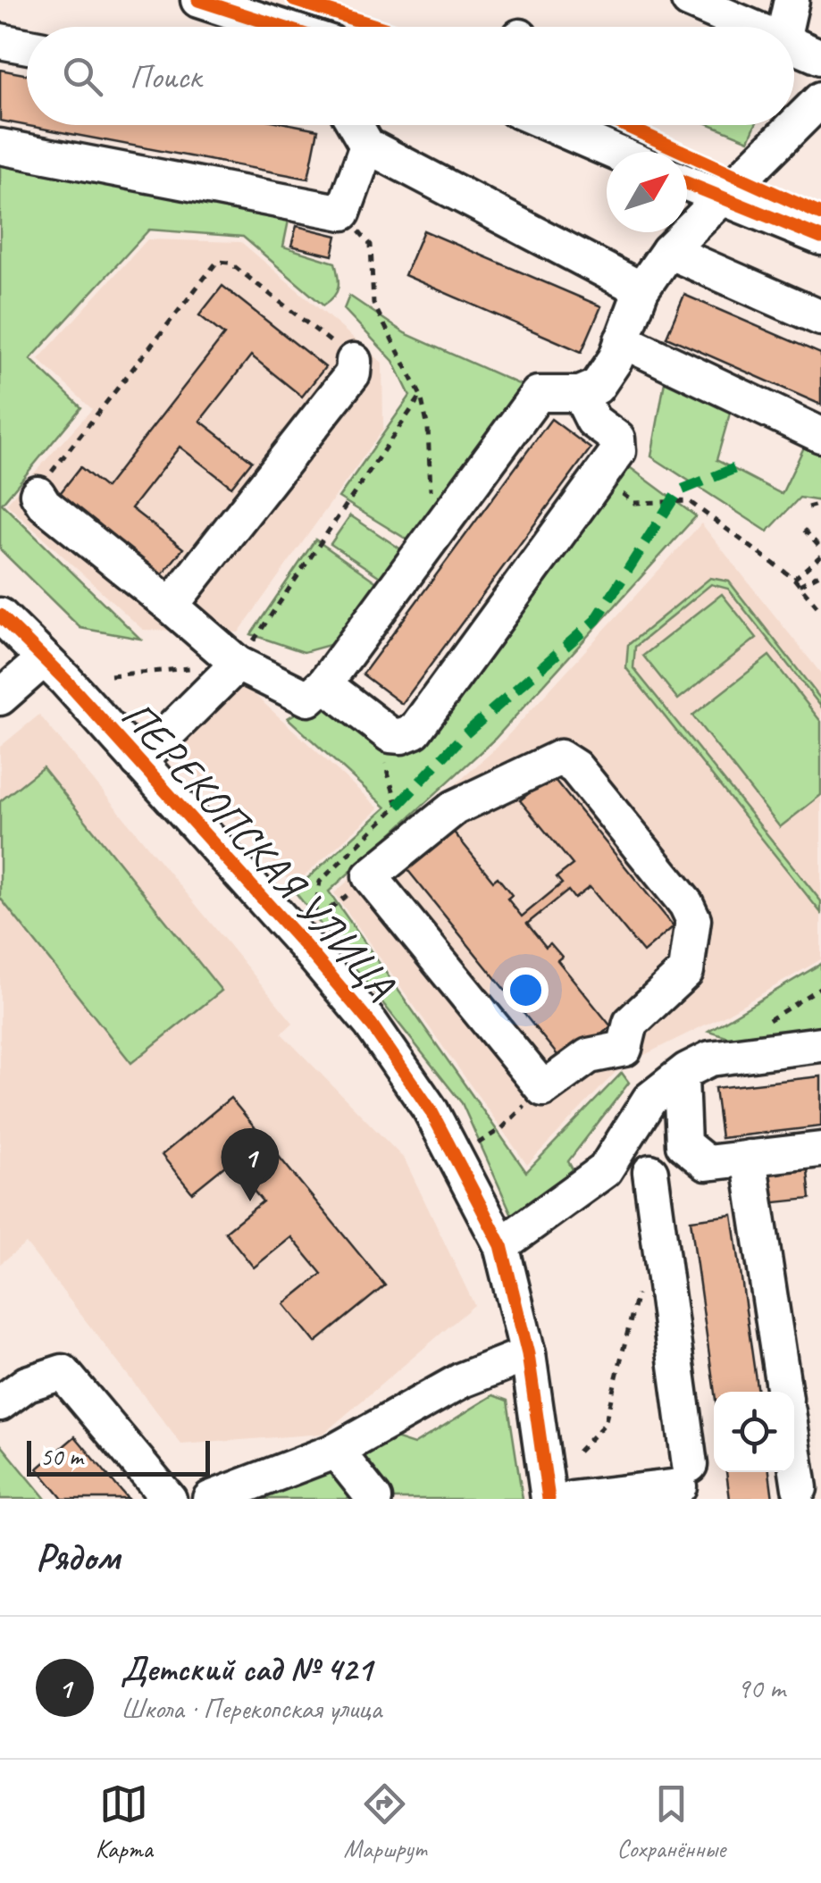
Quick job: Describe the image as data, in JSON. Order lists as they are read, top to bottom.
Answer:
{
  "streets": {
    "street": ["ПЕРЕКОПСКАЯ УЛИЦА"]
  },
  "scale_bar": "50 m",
  "north": "top right",
  "page": {
    "search": "Поиск",
    "pins": "1",
    "scale": "50 m",
    "heading": "Рядом",
    "list": [
      {
        "mark": "1",
        "name": "Детский сад № 421",
        "note": "Школа · Перекопская улица",
        "value": "90 m"
      }
    ],
    "nav": ["Карта", "Маршрут", "Сохранённые"]
  }
}
